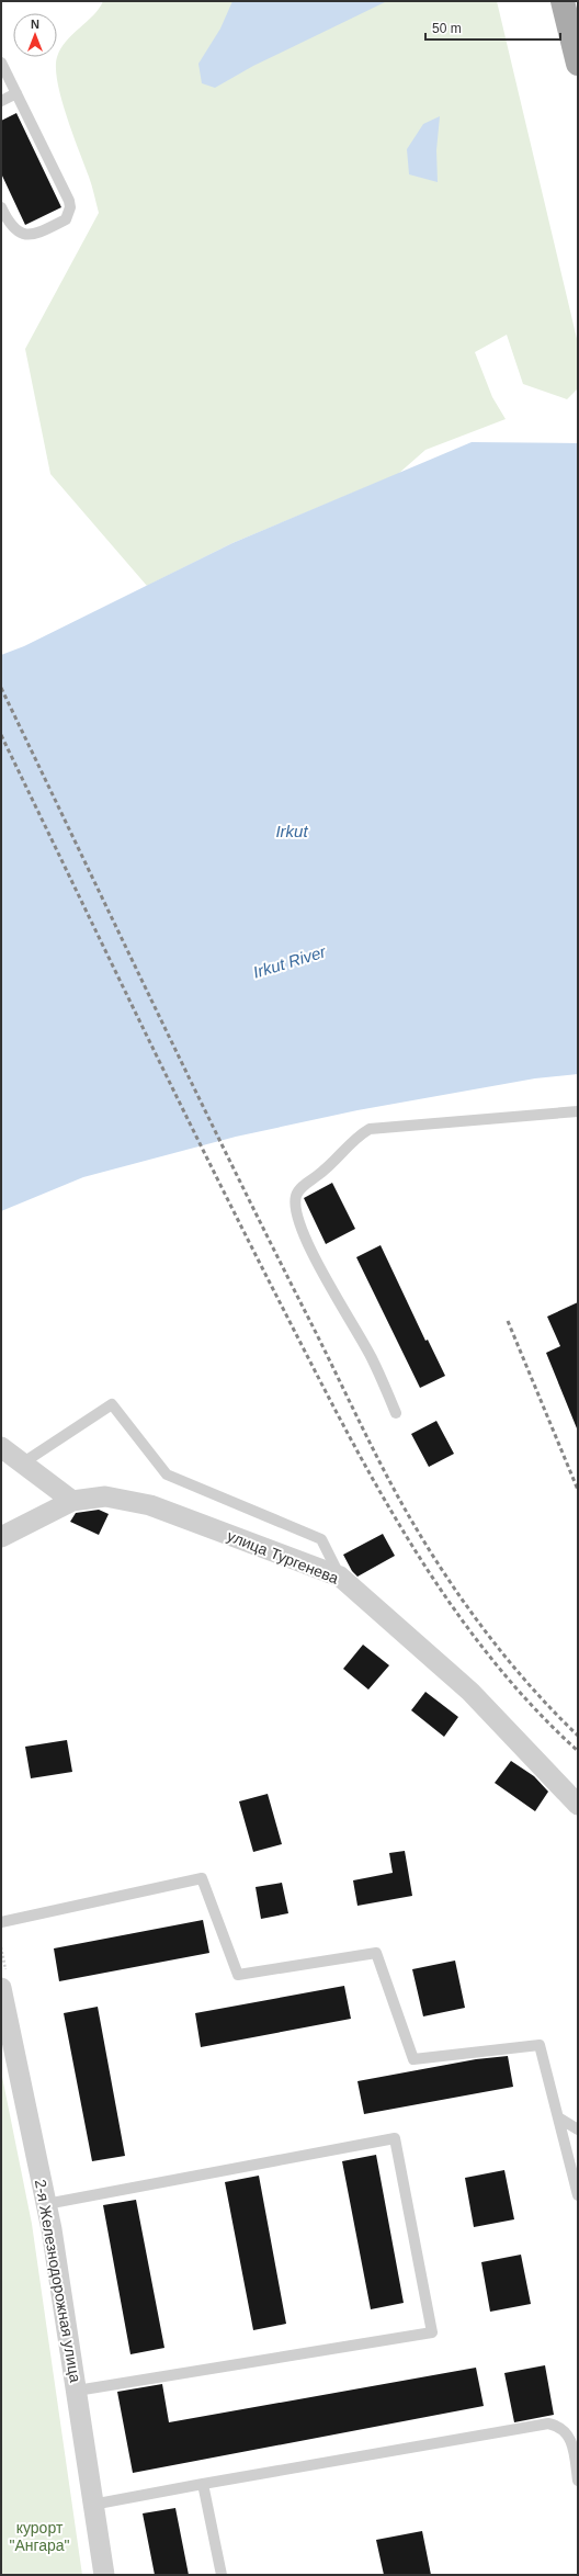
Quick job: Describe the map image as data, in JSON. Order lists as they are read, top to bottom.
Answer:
{
  "streets": {
    "street": ["улица Тургенева", "2-я Железнодорожная улица"]
  },
  "water": ["Irkut", "Irkut River"],
  "parks": ["курорт \"Ангара\""],
  "scale_bar": "50 m",
  "north": "top"
}
